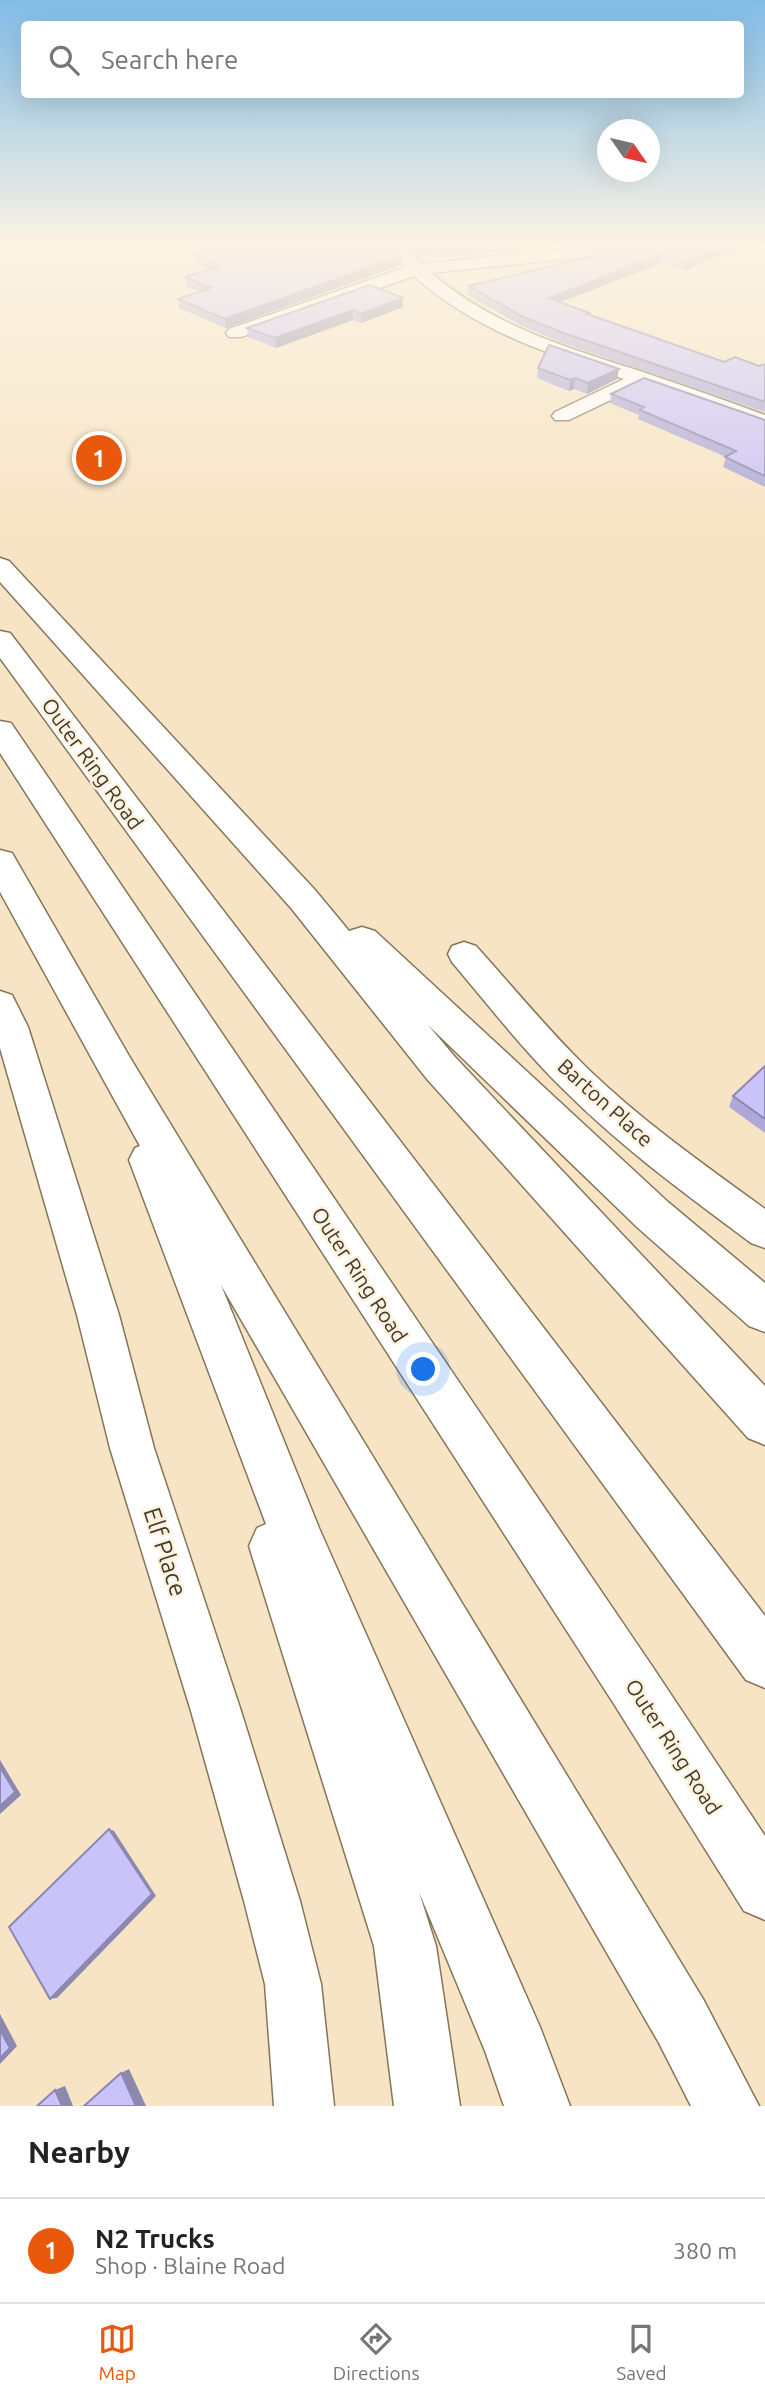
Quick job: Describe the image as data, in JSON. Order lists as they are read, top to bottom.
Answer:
{
  "streets": {
    "highway": ["Outer Ring Road"],
    "street": ["Barton Place", "Elf Place"]
  },
  "north": "bottom right",
  "page": {
    "search": "Search here",
    "pins": "1",
    "heading": "Nearby",
    "list": [
      {
        "mark": "1",
        "name": "N2 Trucks",
        "note": "Shop · Blaine Road",
        "value": "380 m"
      }
    ],
    "nav": ["Map", "Directions", "Saved"]
  }
}
